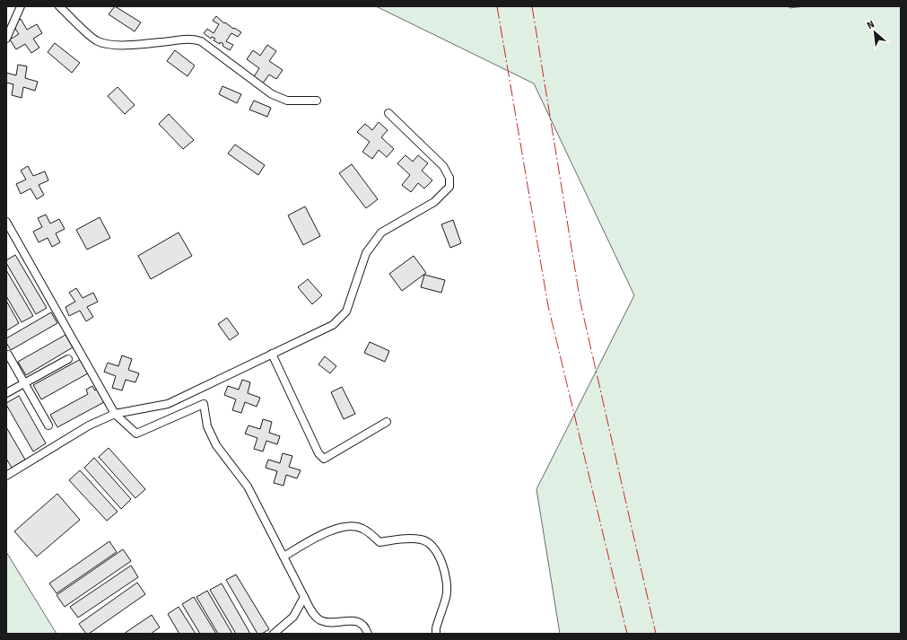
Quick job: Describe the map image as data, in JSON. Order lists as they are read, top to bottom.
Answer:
{
  "north": "top left"
}
